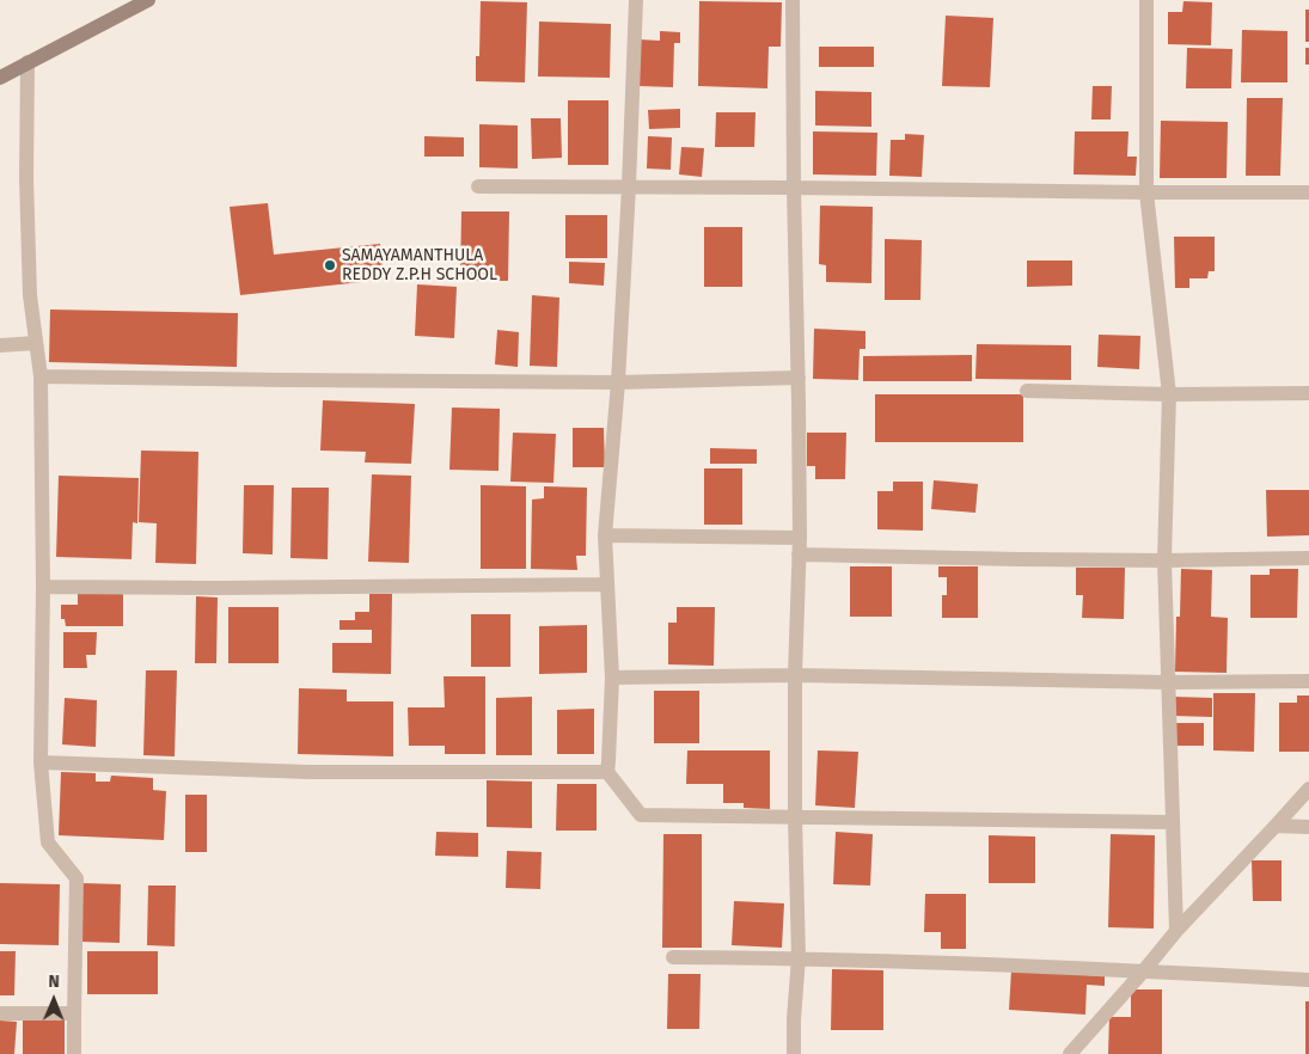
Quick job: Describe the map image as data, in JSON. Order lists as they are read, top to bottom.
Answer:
{
  "places": ["SAMAYAMANTHULA REDDY Z.P.H SCHOOL"],
  "north": "top"
}
